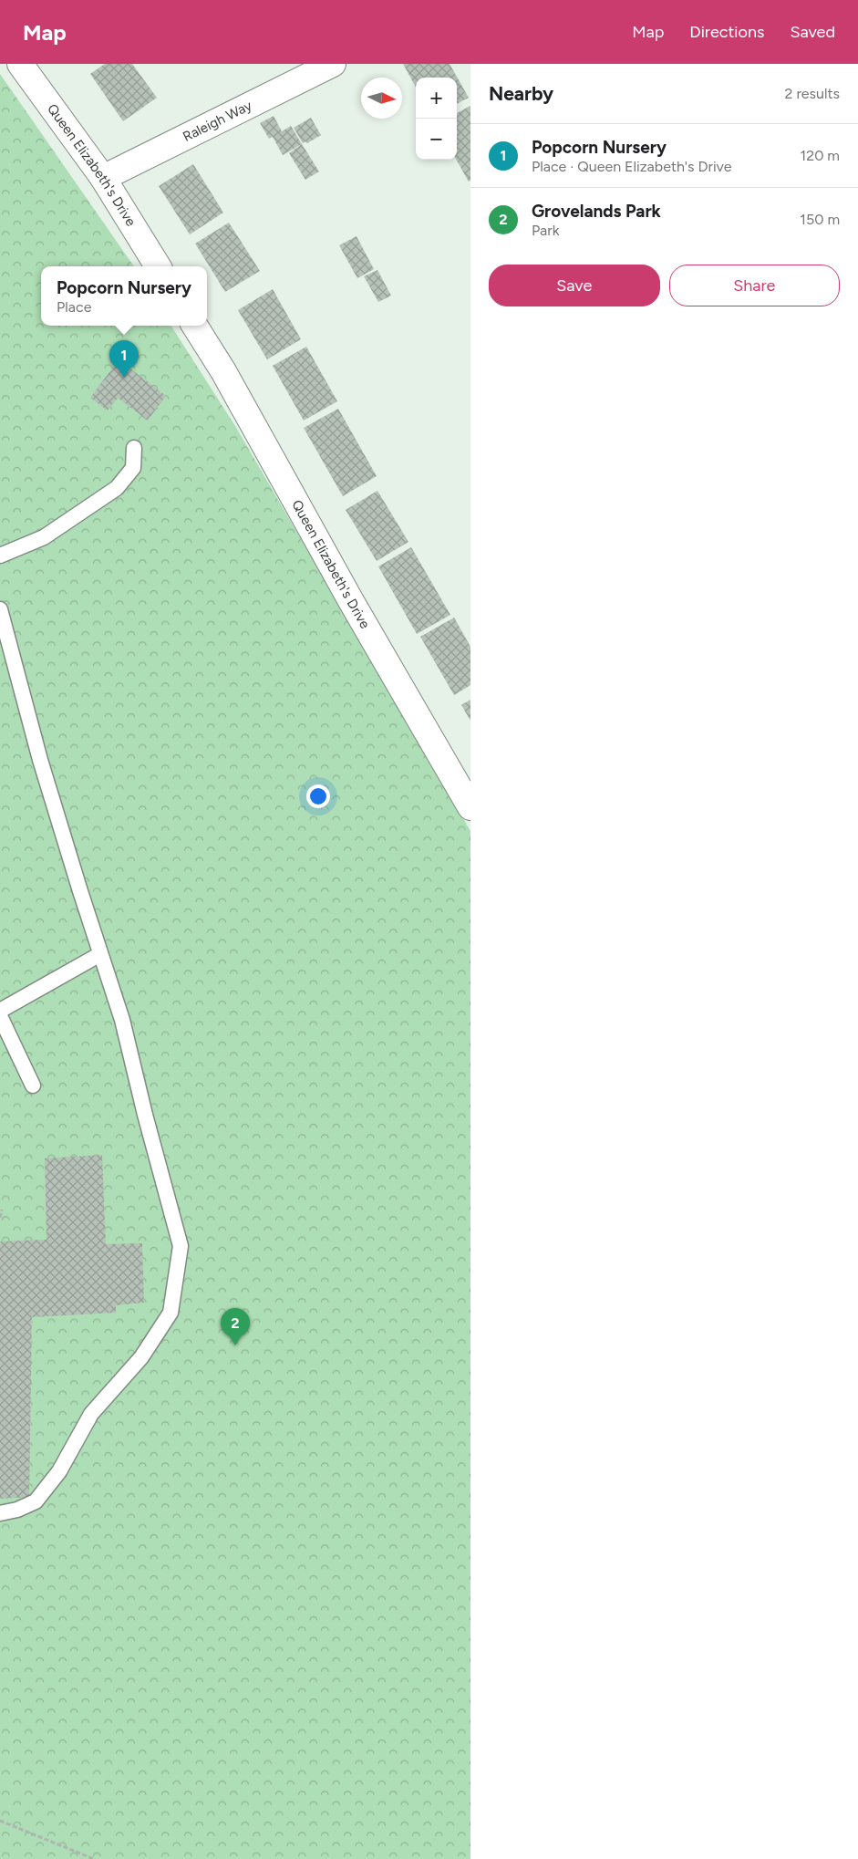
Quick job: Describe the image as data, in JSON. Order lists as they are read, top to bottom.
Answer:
{
  "streets": {
    "street": ["Raleigh Way", "Queen Elizabeth's Drive"]
  },
  "crossings": [
    ["Raleigh Way", "Queen Elizabeth's Drive"]
  ],
  "north": "right",
  "page": {
    "header": "Map",
    "nav": ["Map", "Directions", "Saved"],
    "heading": ["Nearby", "2 results"],
    "map_buttons": ["+", "−"],
    "list": [
      {
        "mark": "1",
        "name": "Popcorn Nursery",
        "note": "Place · Queen Elizabeth's Drive",
        "value": "120 m"
      },
      {
        "mark": "2",
        "name": "Grovelands Park",
        "note": "Park",
        "value": "150 m"
      }
    ],
    "buttons": ["Save", "Share"],
    "popup": ["Popcorn Nursery", "Place"],
    "pins": ["1", "2"]
  }
}
